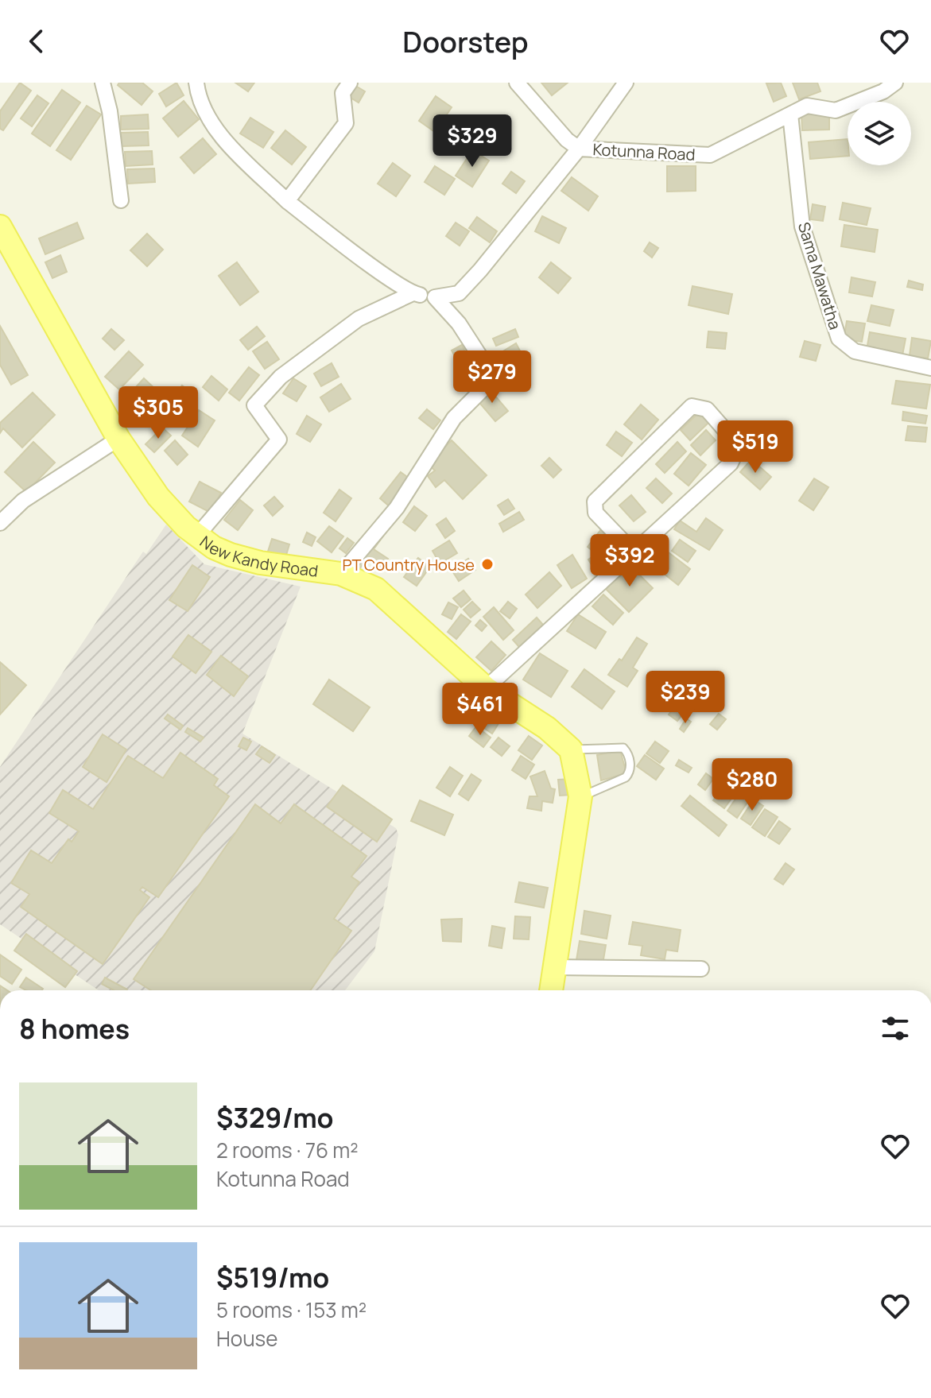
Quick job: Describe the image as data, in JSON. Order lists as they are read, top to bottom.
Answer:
{
  "streets": {
    "main road": ["New Kandy Road"],
    "street": ["Kotunna Road", "Sama Mawatha"]
  },
  "crossings": [
    ["Kotunna Road", "Sama Mawatha"]
  ],
  "places": ["PT Country House"],
  "page": {
    "header": "Doorstep",
    "price": [
      "$329",
      "$279",
      "$305",
      "$519",
      "$392",
      "$239",
      "$461",
      "$280"
    ],
    "heading": "8 homes",
    "list": [
      {
        "name": "$329/mo",
        "note": "2 rooms · 76 m² · Kotunna Road"
      },
      {
        "name": "$519/mo",
        "note": "5 rooms · 153 m² · House"
      }
    ]
  }
}
